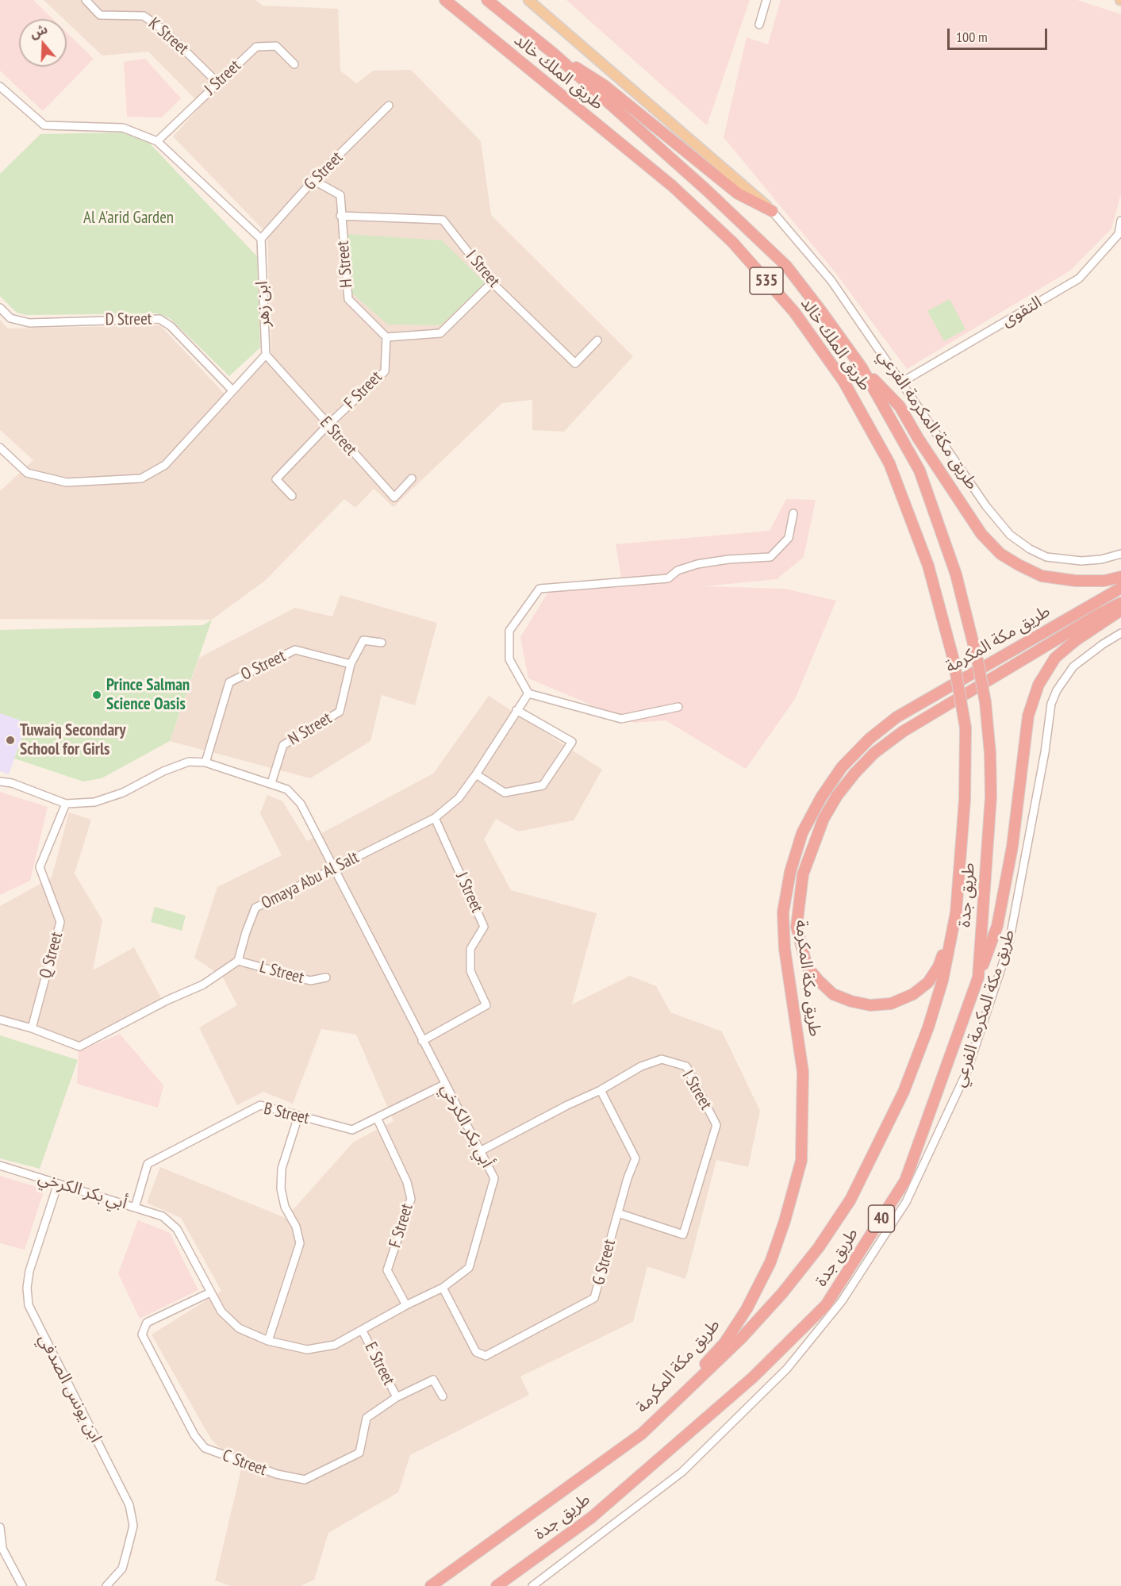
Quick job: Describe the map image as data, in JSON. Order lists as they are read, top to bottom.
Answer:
{
  "streets": {
    "highway": [
      "طريق الملك خالد",
      "535",
      "طريق مكة المكرمة",
      "طريق جدة",
      "40"
    ],
    "street": [
      "K Street",
      "J Street",
      "G Street",
      "H Street",
      "I Street",
      "ابن زهر",
      "التقوى",
      "D Street",
      "F Street",
      "طريق مكة المكرمة الفرعي",
      "E Street",
      "O Street",
      "N Street",
      "Omaya Abu Al Salt",
      "Q Street",
      "L Street",
      "B Street",
      "أبي بكر الكرخي",
      "ابن يونس الصدفي",
      "C Street"
    ]
  },
  "crossings": [
    ["K Street", "J Street"],
    ["طريق الملك خالد", "طريق جدة"],
    ["J Street", "Omaya Abu Al Salt"],
    ["J Street", "أبي بكر الكرخي"],
    ["G Street", "H Street"],
    ["G Street", "I Street"],
    ["G Street", "ابن زهر"],
    ["G Street", "أبي بكر الكرخي"],
    ["H Street", "I Street"],
    ["H Street", "F Street"],
    ["I Street", "أبي بكر الكرخي"],
    ["ابن زهر", "E Street"],
    ["التقوى", "طريق مكة المكرمة الفرعي"],
    ["F Street", "E Street"],
    ["F Street", "B Street"],
    ["F Street", "أبي بكر الكرخي"],
    ["E Street", "أبي بكر الكرخي"],
    ["E Street", "C Street"],
    ["طريق مكة المكرمة", "طريق جدة"],
    ["O Street", "N Street"],
    ["O Street", "أبي بكر الكرخي"],
    ["N Street", "أبي بكر الكرخي"],
    ["Omaya Abu Al Salt", "L Street"],
    ["Omaya Abu Al Salt", "أبي بكر الكرخي"],
    ["Q Street", "أبي بكر الكرخي"],
    ["B Street", "أبي بكر الكرخي"],
    ["أبي بكر الكرخي", "ابن يونس الصدفي"],
    ["أبي بكر الكرخي", "C Street"]
  ],
  "parks": ["Al A'arid Garden"],
  "places": ["Prince Salman Science Oasis", "Tuwaiq Secondary School for Girls"],
  "scale_bar": "100 m",
  "north": "top"
}
